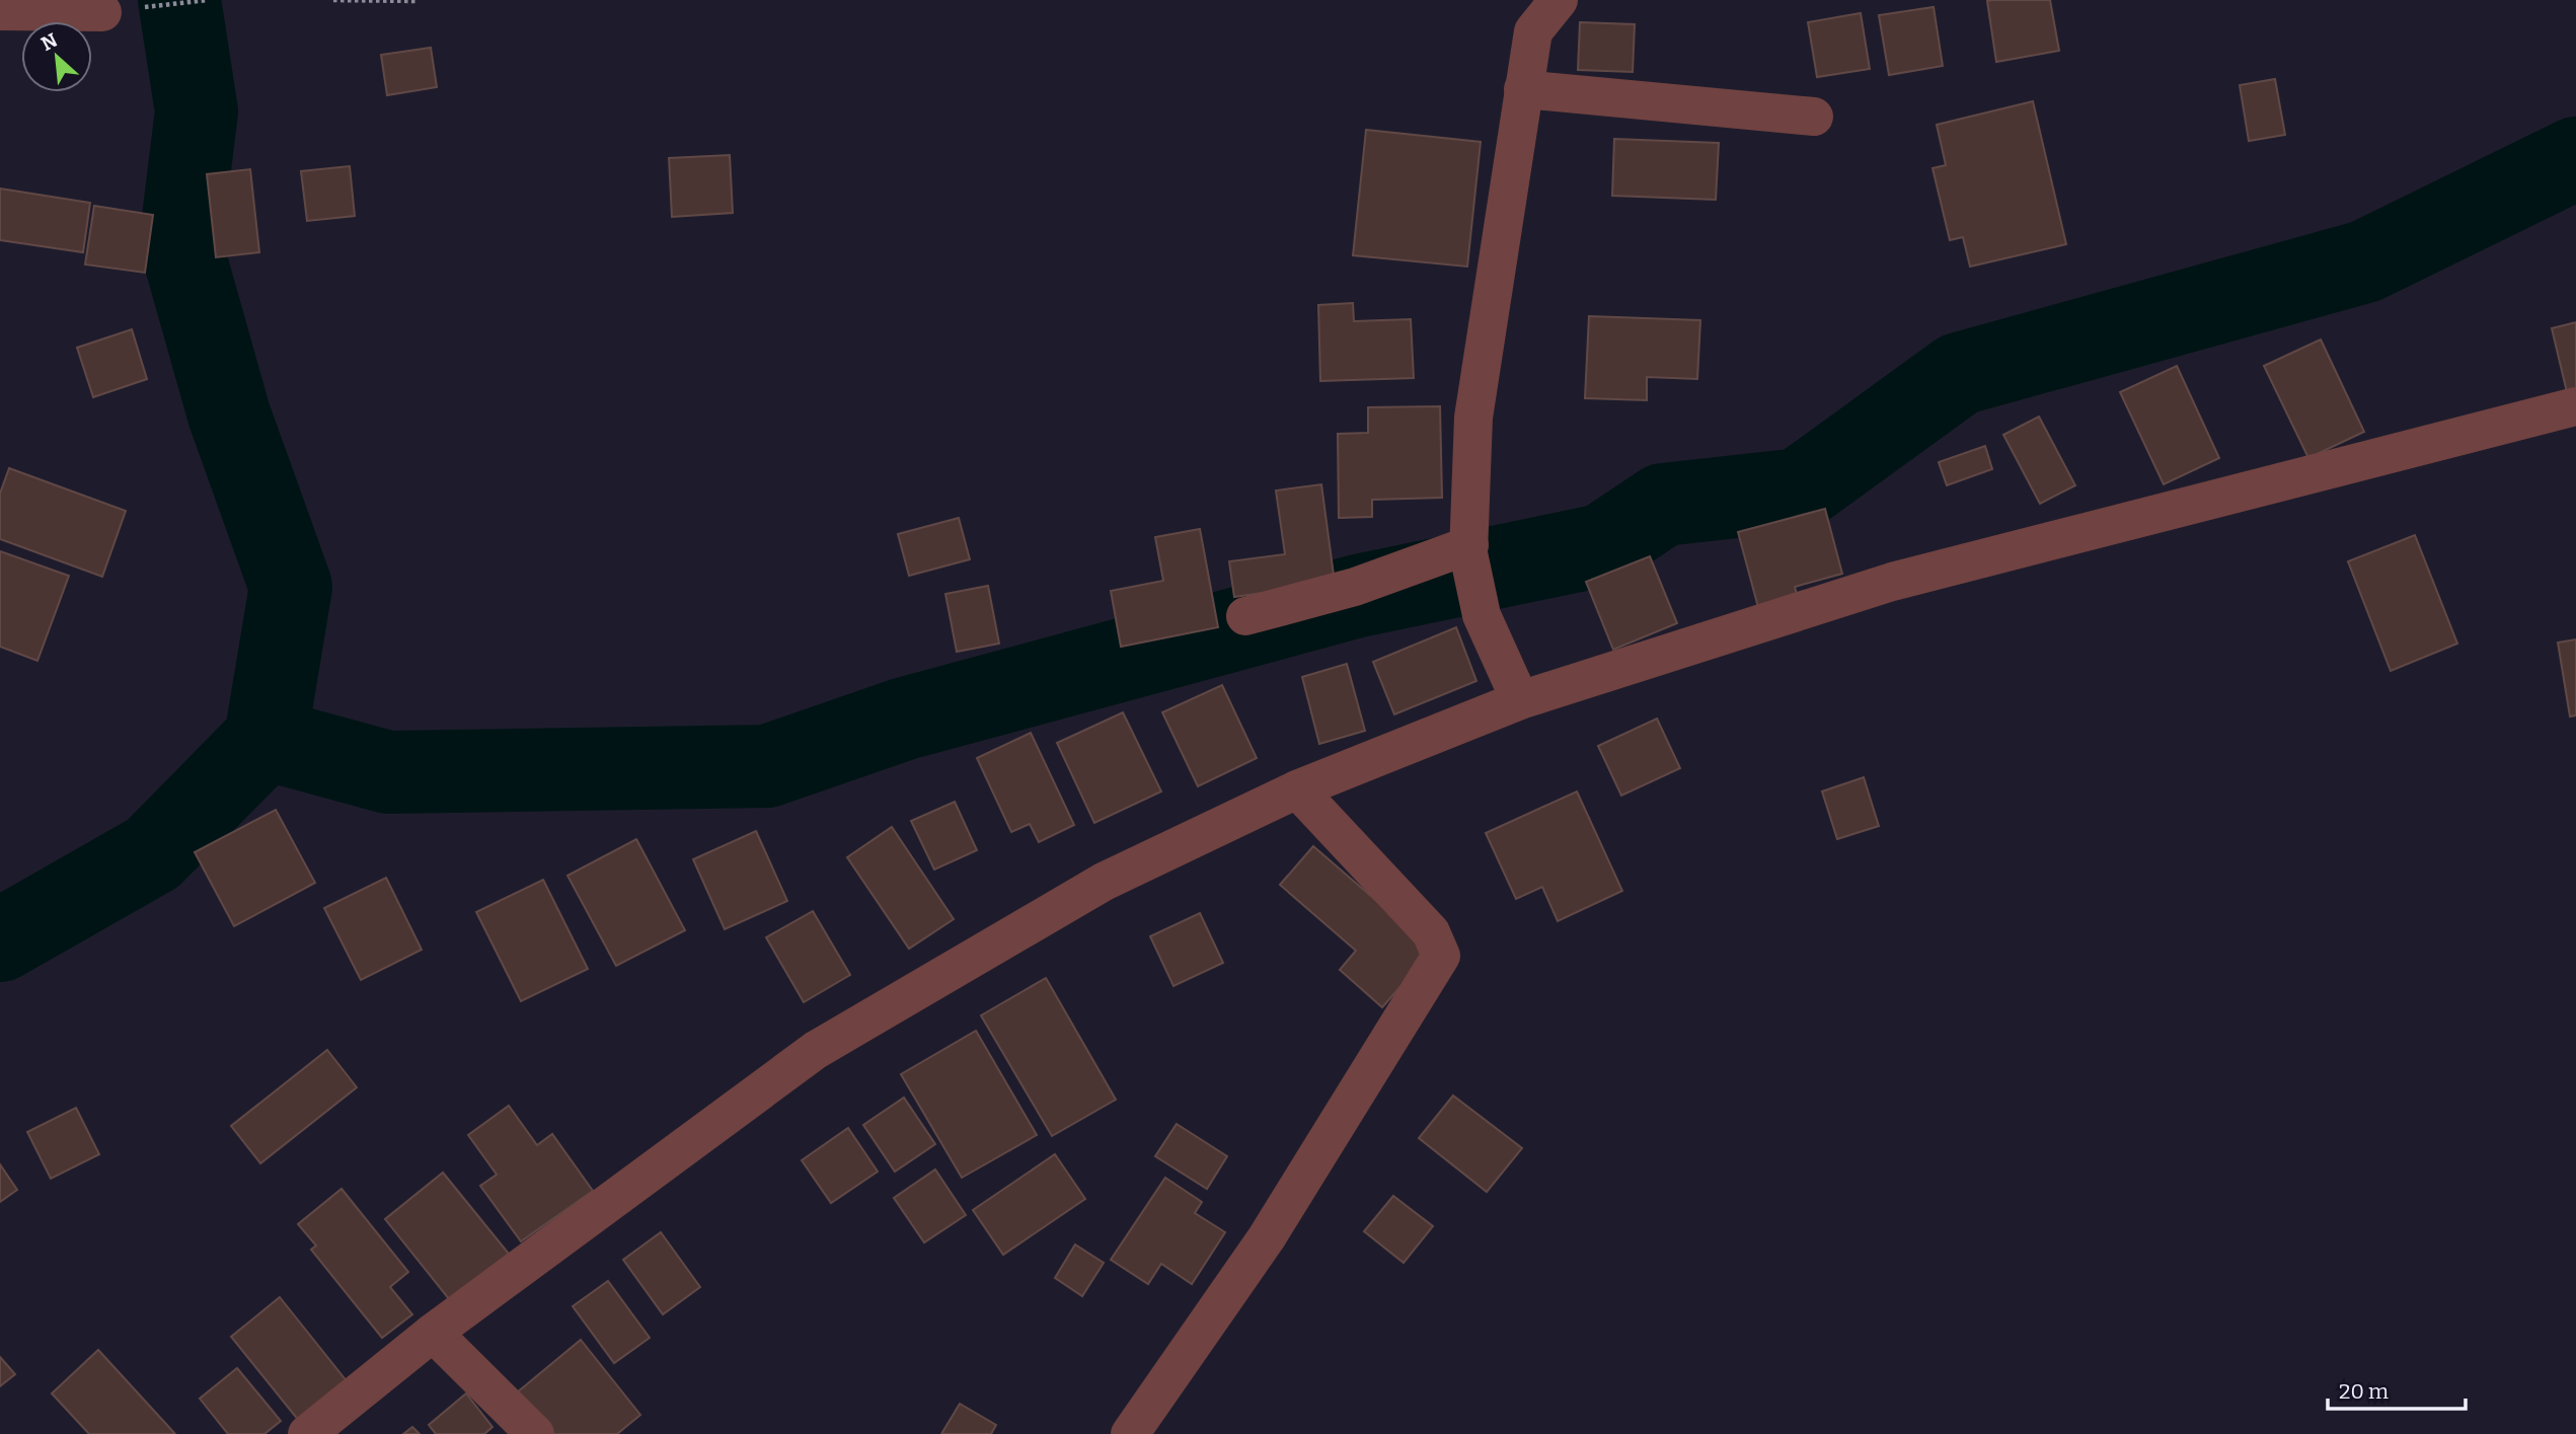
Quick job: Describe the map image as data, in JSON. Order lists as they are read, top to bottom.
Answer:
{
  "scale_bar": "20 m",
  "north": "top left"
}
